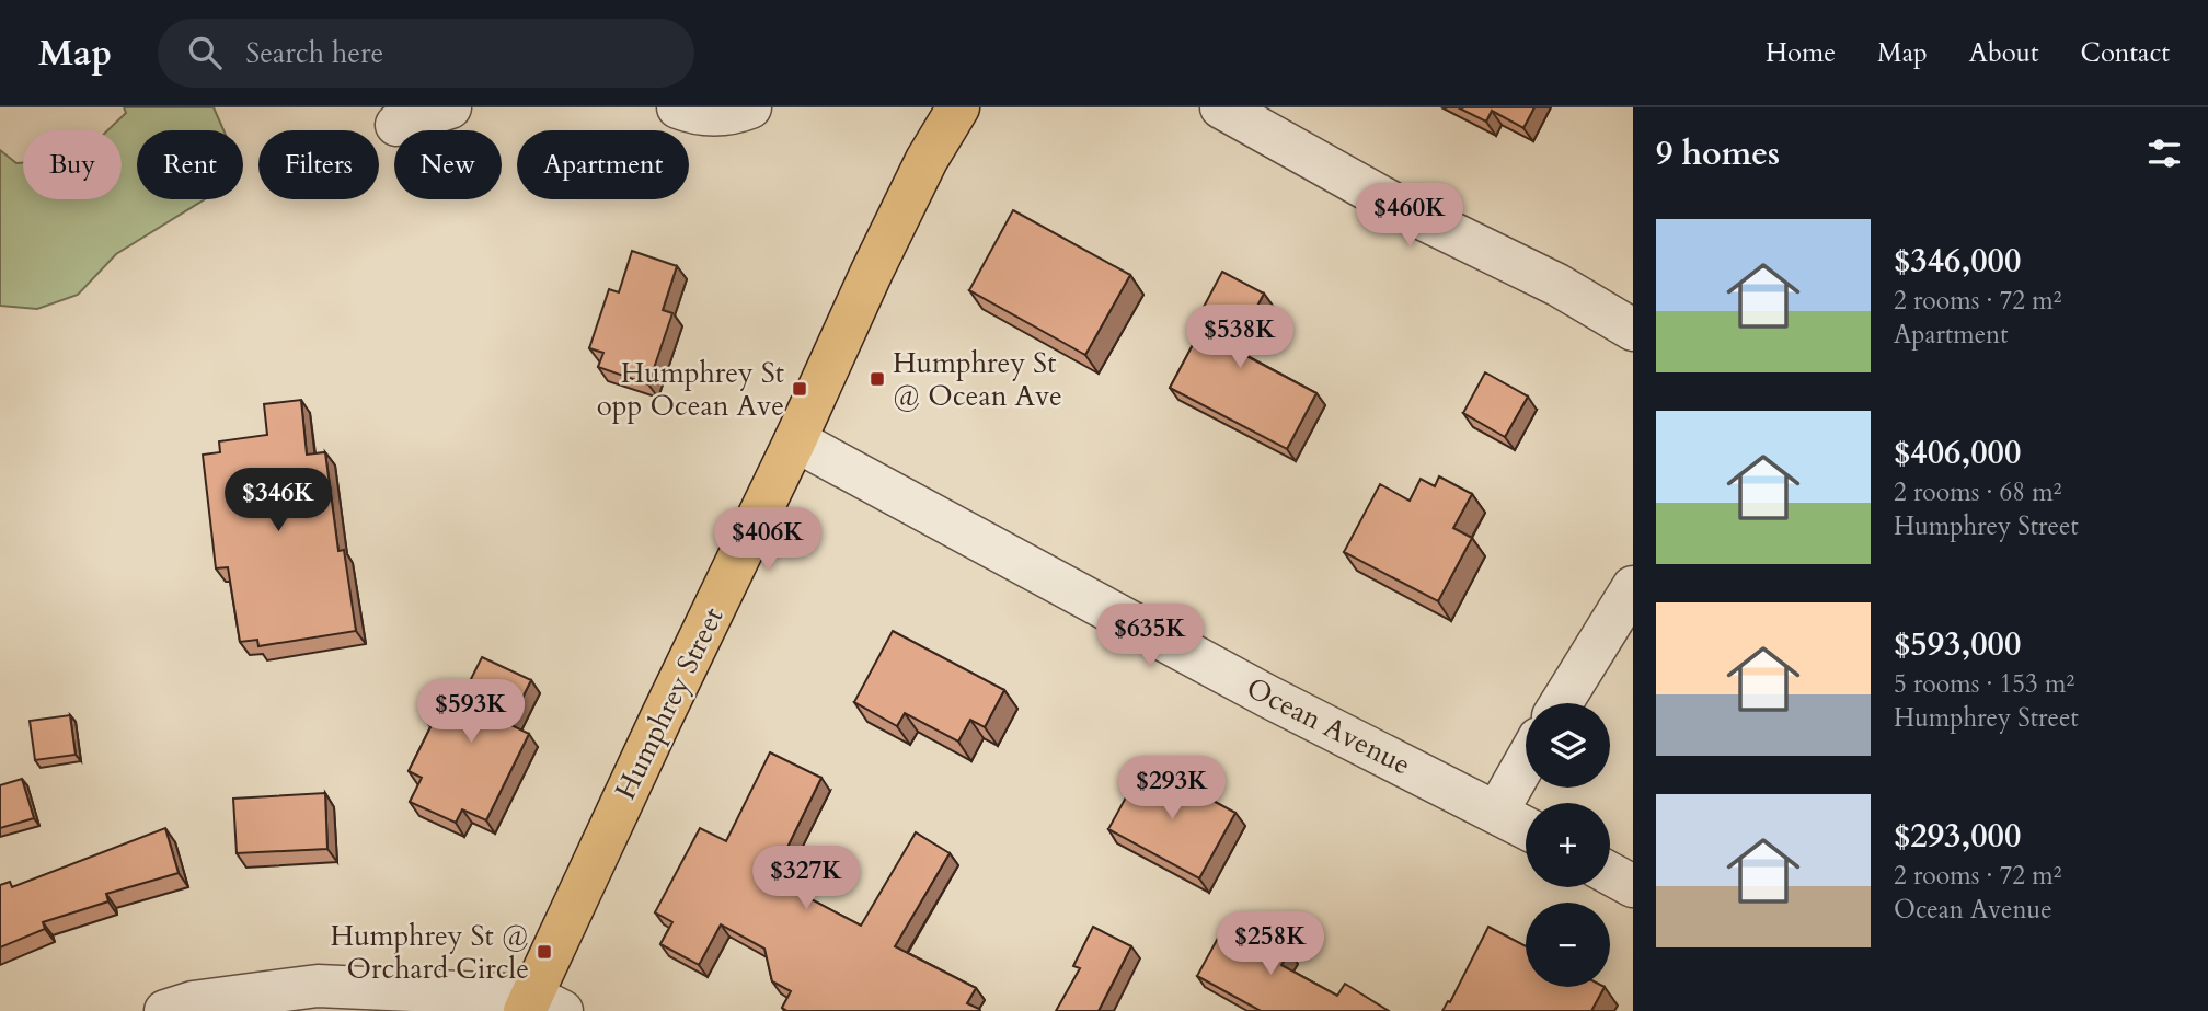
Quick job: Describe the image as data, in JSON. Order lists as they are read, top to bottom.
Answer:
{
  "streets": {
    "main road": ["Humphrey Street"],
    "street": ["Ocean Avenue"]
  },
  "crossings": [
    ["Humphrey Street", "Ocean Avenue"]
  ],
  "places": {
    "transit": ["Humphrey St @ Ocean Ave", "Humphrey St opp Ocean Ave", "Humphrey St @ Orchard Circle"]
  },
  "page": {
    "header": "Map",
    "search": "Search here",
    "nav": [
      "Home",
      "Map",
      "About",
      "Contact"
    ],
    "heading": "9 homes",
    "chip": [
      "Buy",
      "Rent",
      "Filters",
      "New",
      "Apartment"
    ],
    "price": [
      "$460K",
      "$538K",
      "$346K",
      "$406K",
      "$635K",
      "$593K",
      "$293K",
      "$327K",
      "$258K"
    ],
    "list": [
      {
        "name": "$346,000",
        "note": "2 rooms · 72 m² · Apartment"
      },
      {
        "name": "$406,000",
        "note": "2 rooms · 68 m² · Humphrey Street"
      },
      {
        "name": "$593,000",
        "note": "5 rooms · 153 m² · Humphrey Street"
      },
      {
        "name": "$293,000",
        "note": "2 rooms · 72 m² · Ocean Avenue"
      }
    ],
    "map_buttons": ["+", "−"]
  }
}
